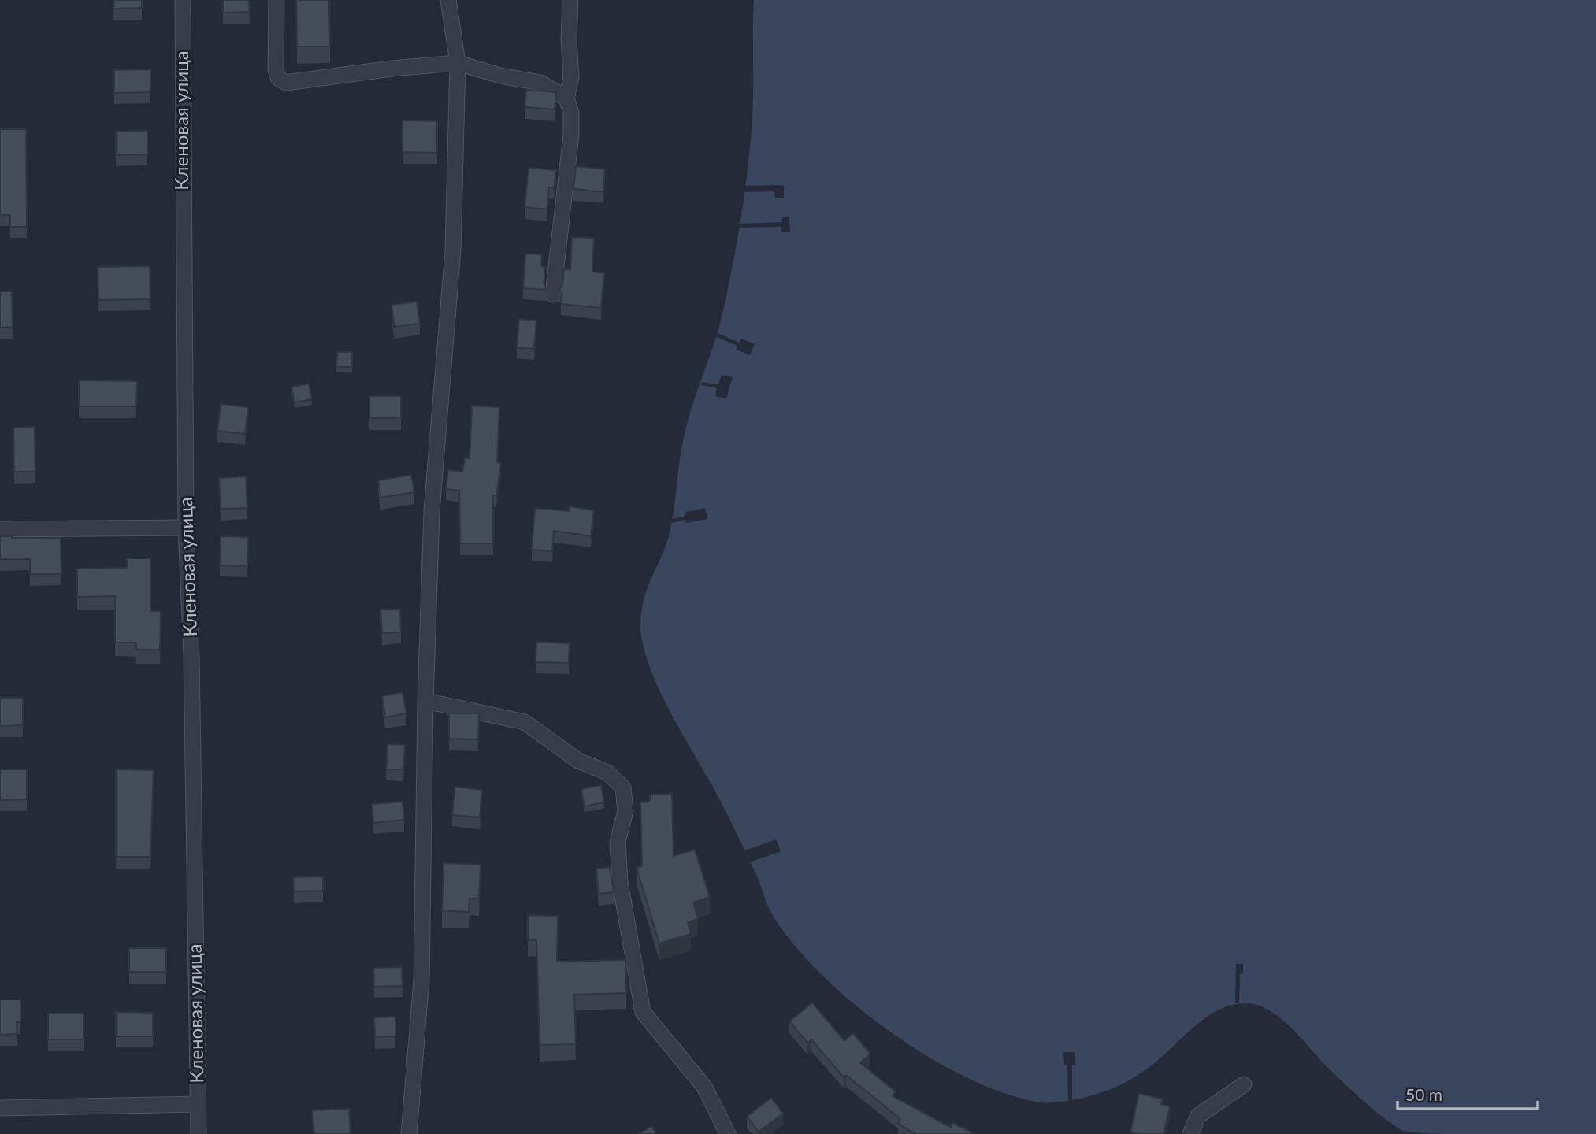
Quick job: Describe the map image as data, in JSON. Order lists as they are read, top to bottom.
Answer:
{
  "streets": {
    "street": ["Кленовая улица"]
  },
  "scale_bar": "50 m"
}
